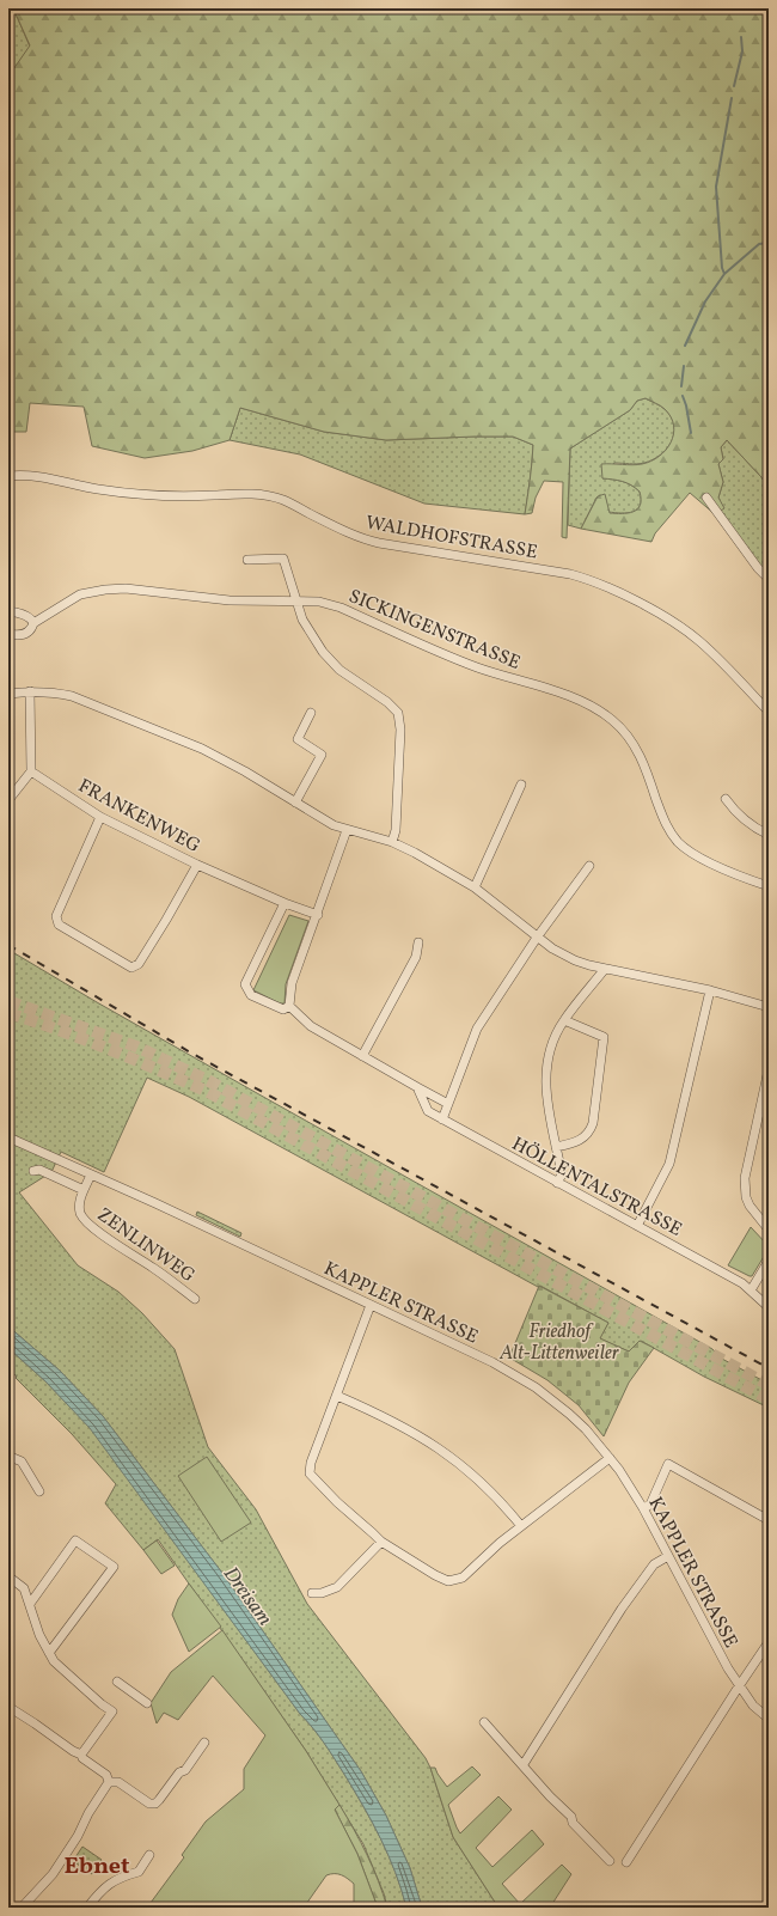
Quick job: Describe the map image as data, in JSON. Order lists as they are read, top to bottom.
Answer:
{
  "streets": {
    "street": [
      "WALDHOFSTRASSE",
      "SICKINGENSTRASSE",
      "FRANKENWEG",
      "HÖLLENTALSTRASSE",
      "ZENLINWEG",
      "KAPPLER STRASSE"
    ]
  },
  "crossings": [
    ["ZENLINWEG", "KAPPLER STRASSE"]
  ],
  "districts": ["Ebnet"],
  "water": ["Dreisam"],
  "parks": ["Friedhof Alt-Littenweiler"]
}
